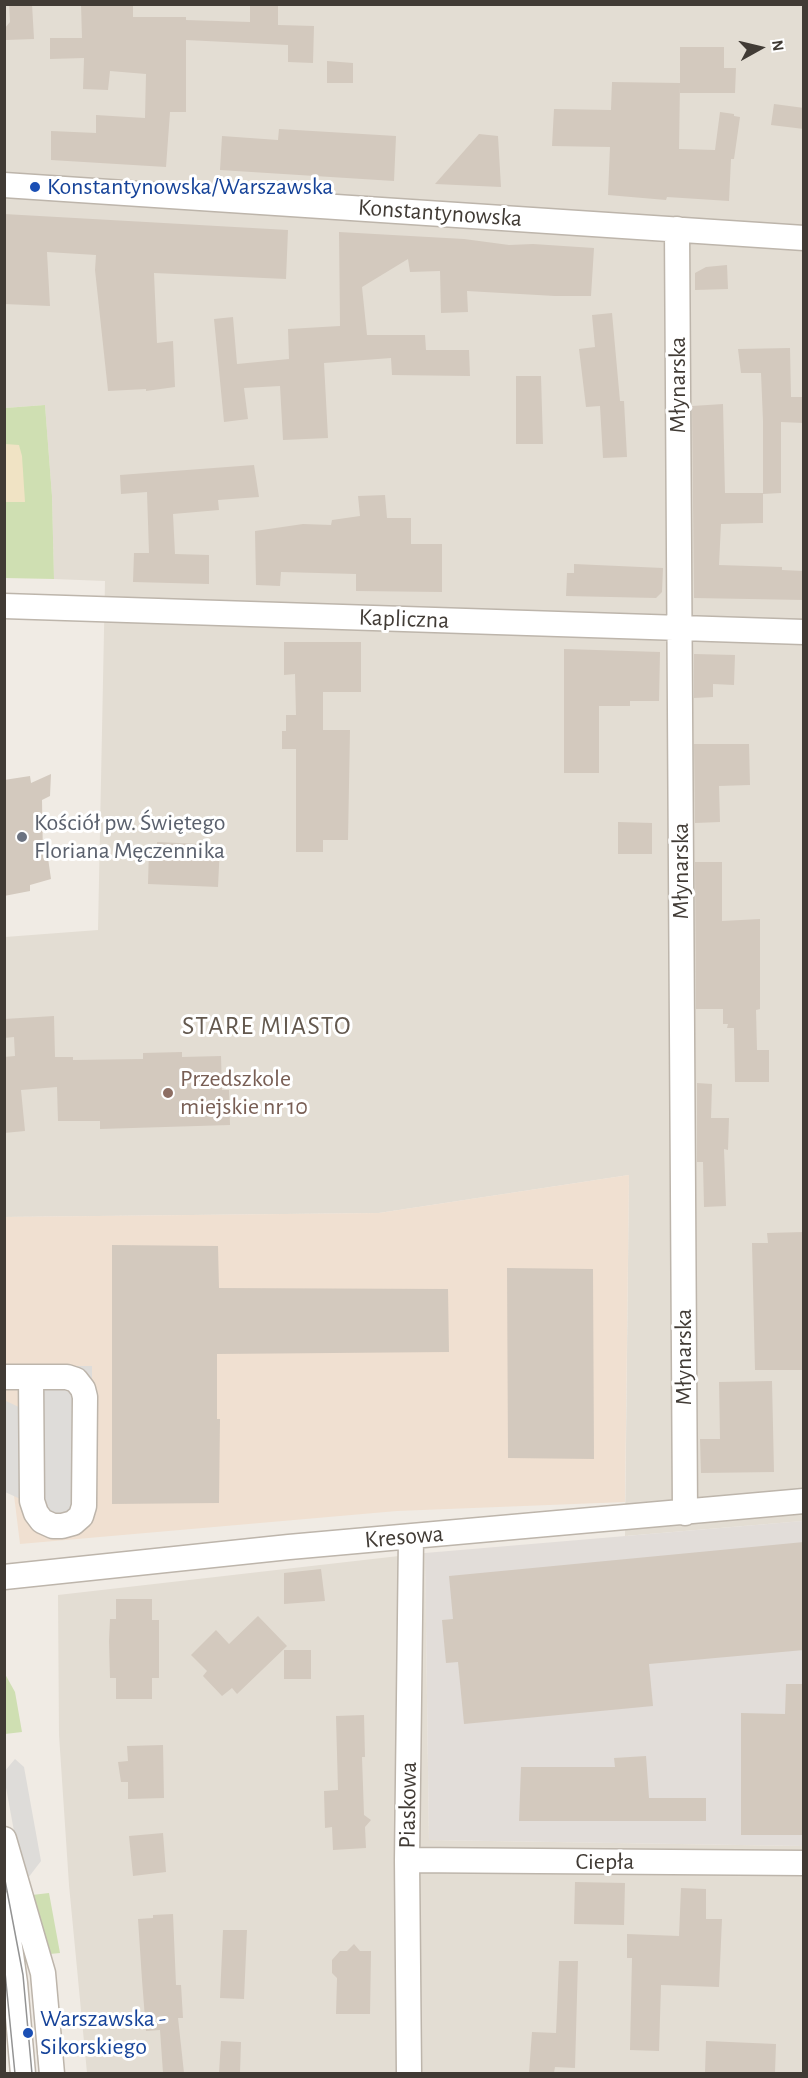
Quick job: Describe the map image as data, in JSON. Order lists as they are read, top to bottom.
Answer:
{
  "streets": {
    "street": [
      "Konstantynowska",
      "Młynarska",
      "Kapliczna",
      "Kresowa",
      "Piaskowa",
      "Ciepła"
    ]
  },
  "crossings": [
    ["Konstantynowska", "Młynarska"],
    ["Młynarska", "Kapliczna"],
    ["Młynarska", "Kresowa"],
    ["Kresowa", "Piaskowa"],
    ["Piaskowa", "Ciepła"]
  ],
  "districts": ["STARE MIASTO"],
  "places": [
    "Konstantynowska/Warszawska",
    "Kościół pw. Świętego Floriana Męczennika",
    "Przedszkole miejskie nr 10",
    "Warszawska - Sikorskiego"
  ],
  "north": "right"
}
